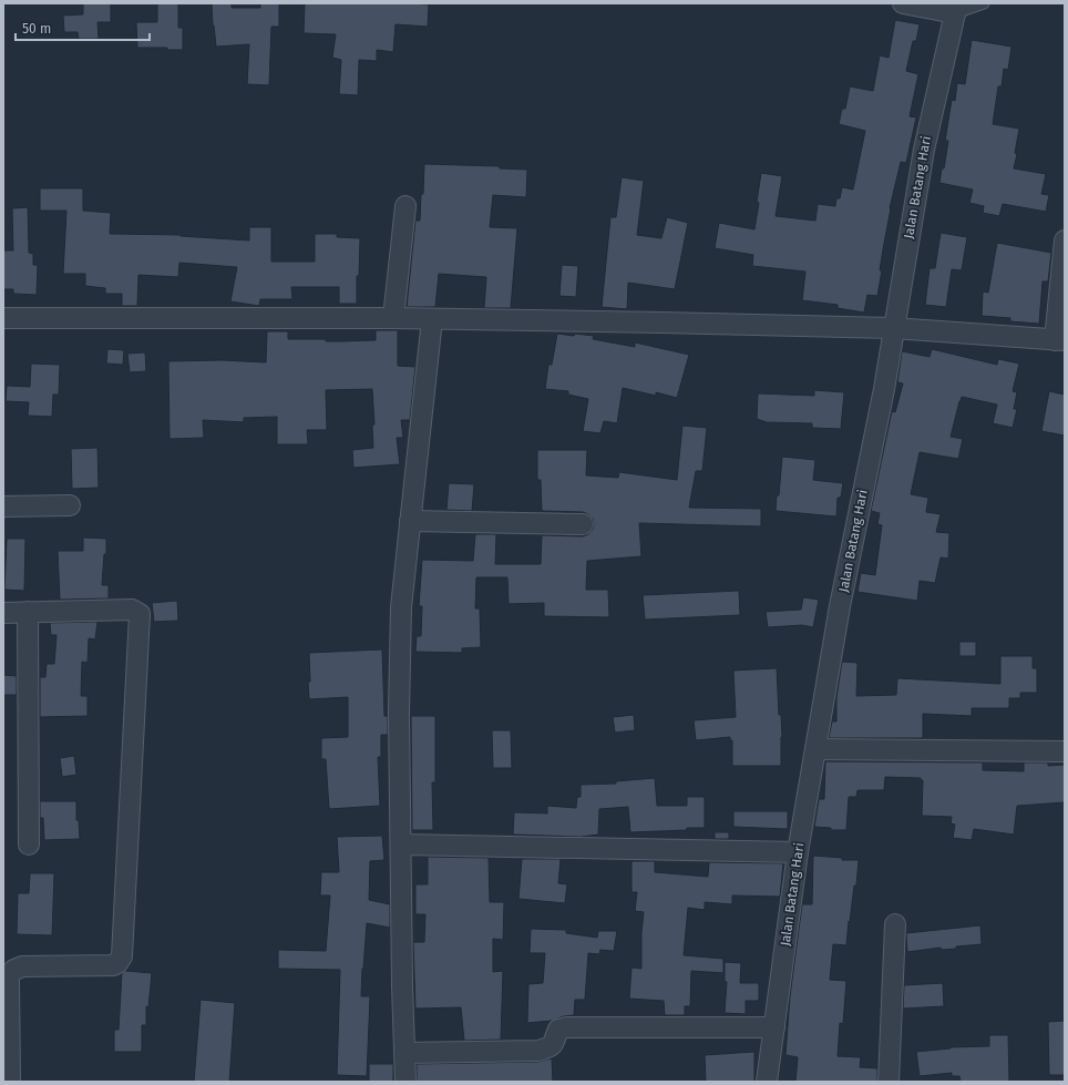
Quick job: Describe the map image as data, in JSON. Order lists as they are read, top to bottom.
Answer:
{
  "streets": {
    "street": ["Jalan Batang Hari"]
  },
  "scale_bar": "50 m"
}
